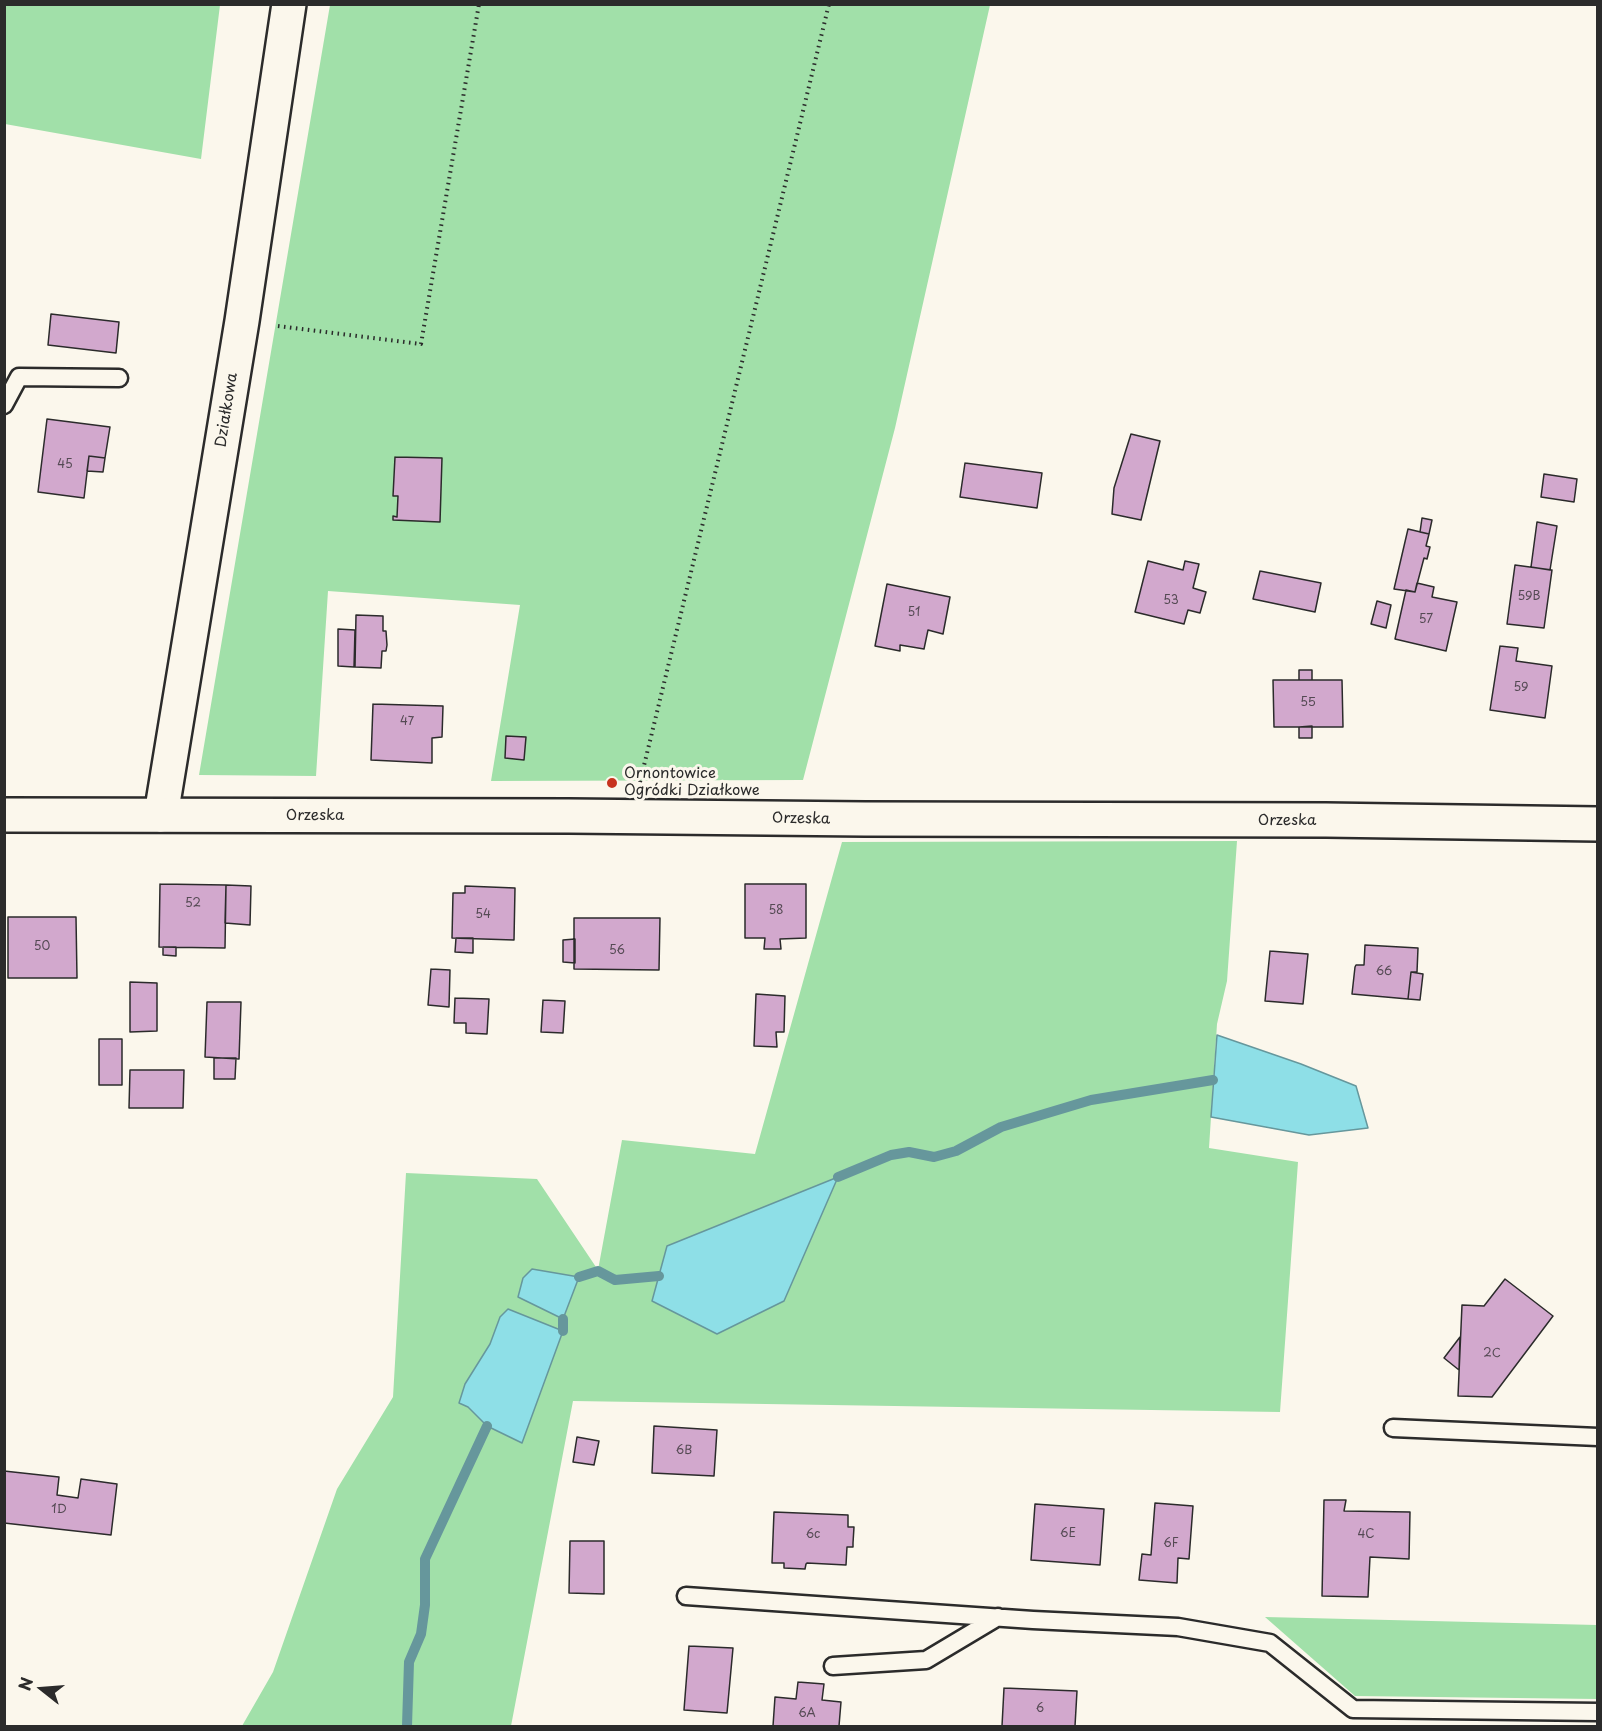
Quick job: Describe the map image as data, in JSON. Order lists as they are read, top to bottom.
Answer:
{
  "streets": {
    "street": ["Działkowa", "Orzeska"]
  },
  "crossings": [
    ["Działkowa", "Orzeska"]
  ],
  "places": ["Ornontowice Ogródki Działkowe"],
  "house_numbers": [
    "45",
    "59B",
    "53",
    "51",
    "57",
    "59",
    "55",
    "47",
    "52",
    "58",
    "54",
    "50",
    "56",
    "66",
    "2C",
    "6B",
    "1D",
    "6E",
    "6c",
    "4C",
    "6F",
    "6",
    "6A"
  ],
  "north": "left"
}
